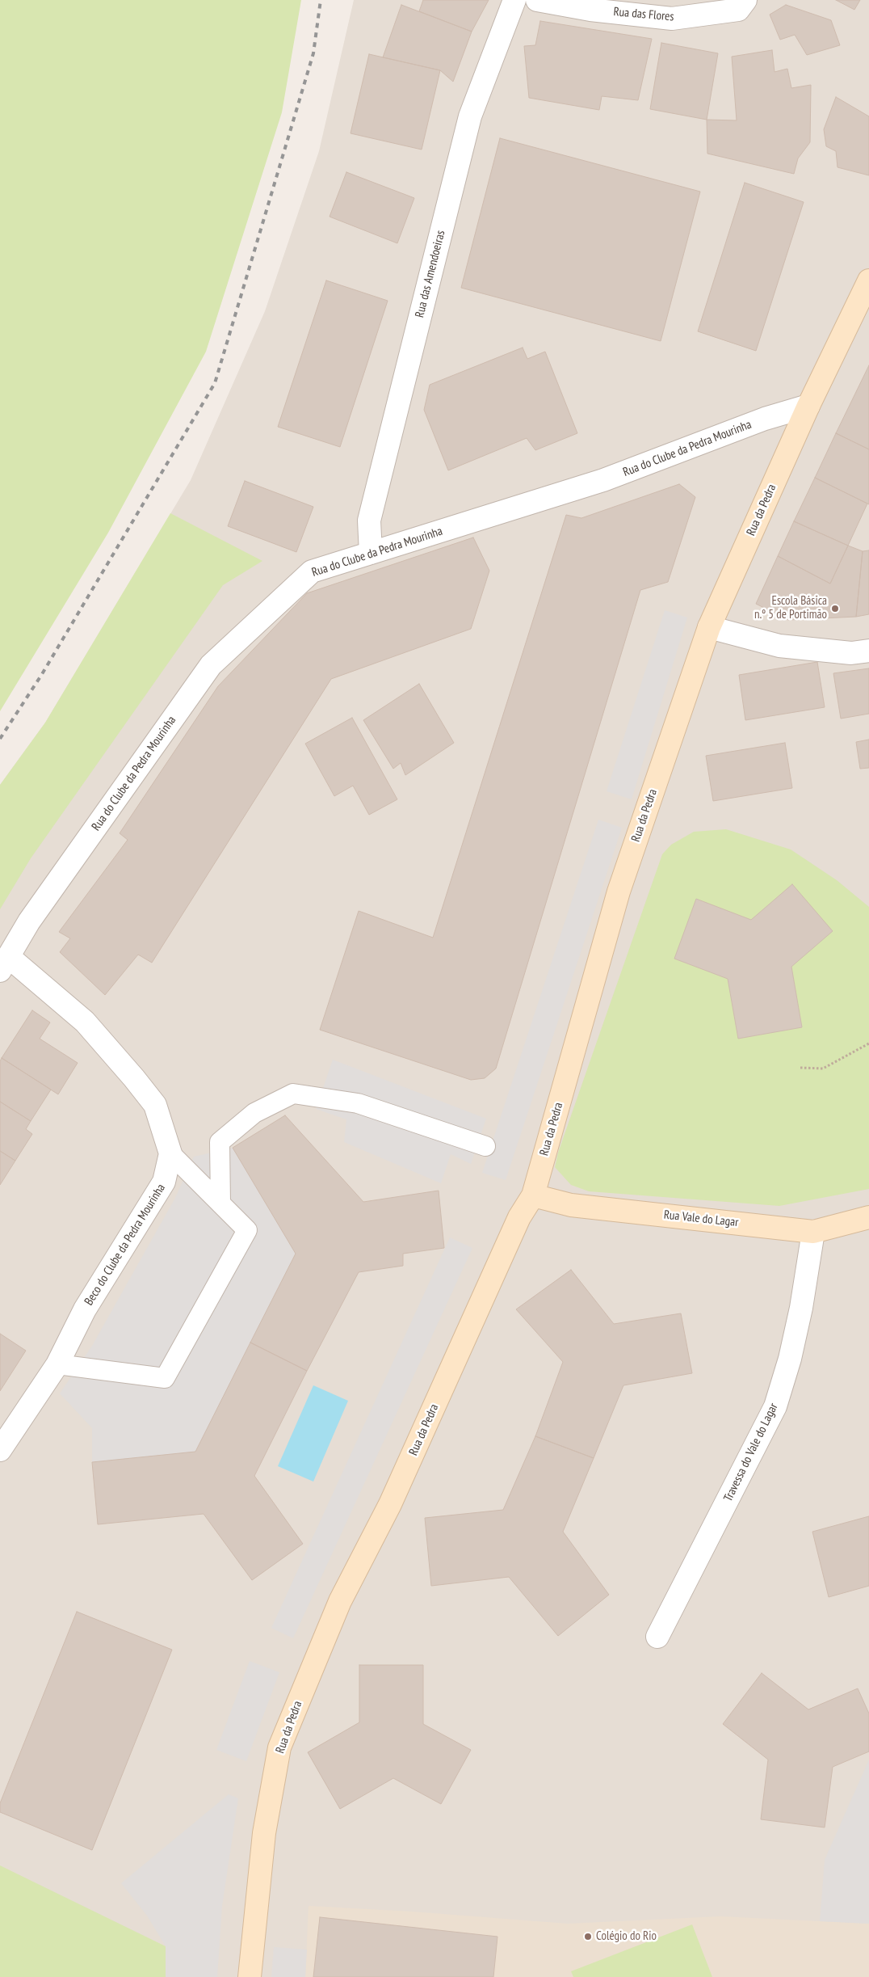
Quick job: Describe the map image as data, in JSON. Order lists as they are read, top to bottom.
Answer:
{
  "streets": {
    "street": [
      "Rua das Flores",
      "Rua das Amendoeiras",
      "Rua do Clube da Pedra Mourinha",
      "Rua da Pedra",
      "Rua Vale do Lagar",
      "Beco do Clube da Pedra Mourinha",
      "Travessa do Vale do Lagar"
    ]
  },
  "crossings": [
    ["Rua das Amendoeiras", "Rua do Clube da Pedra Mourinha"],
    ["Rua do Clube da Pedra Mourinha", "Rua da Pedra"],
    ["Rua do Clube da Pedra Mourinha", "Beco do Clube da Pedra Mourinha"],
    ["Rua da Pedra", "Rua Vale do Lagar"],
    ["Rua Vale do Lagar", "Travessa do Vale do Lagar"]
  ],
  "places": ["Escola Básica n.º 5 de Portimão", "Colégio do Rio"]
}
